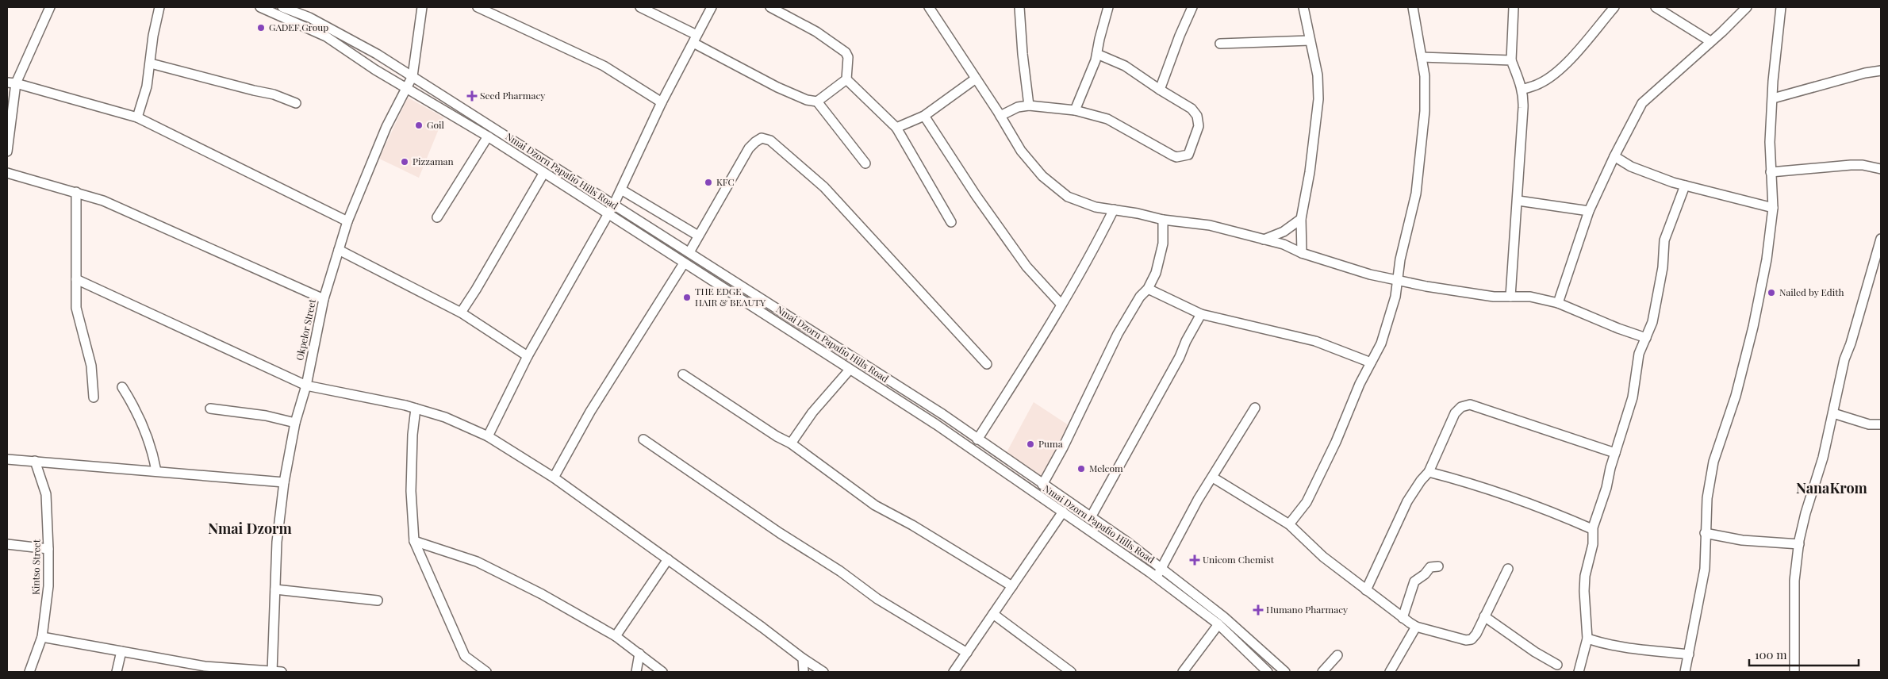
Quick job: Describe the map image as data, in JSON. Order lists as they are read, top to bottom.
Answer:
{
  "streets": {
    "street": ["Nmai Dzorn Papafio Hills Road", "Okpelor Street", "Kintso Street"]
  },
  "crossings": [
    ["Nmai Dzorn Papafio Hills Road", "Okpelor Street"]
  ],
  "districts": ["NanaKrom", "Nmai Dzorm"],
  "places": {
    "other": [
      "GADEF Group",
      "Goil",
      "Pizzaman",
      "KFC",
      "Nailed by Edith",
      "THE EDGE HAIR & BEAUTY",
      "Puma",
      "Melcom"
    ],
    "health": ["Seed Pharmacy", "Unicom Chemist", "Humano Pharmacy"]
  },
  "scale_bar": "100 m"
}
